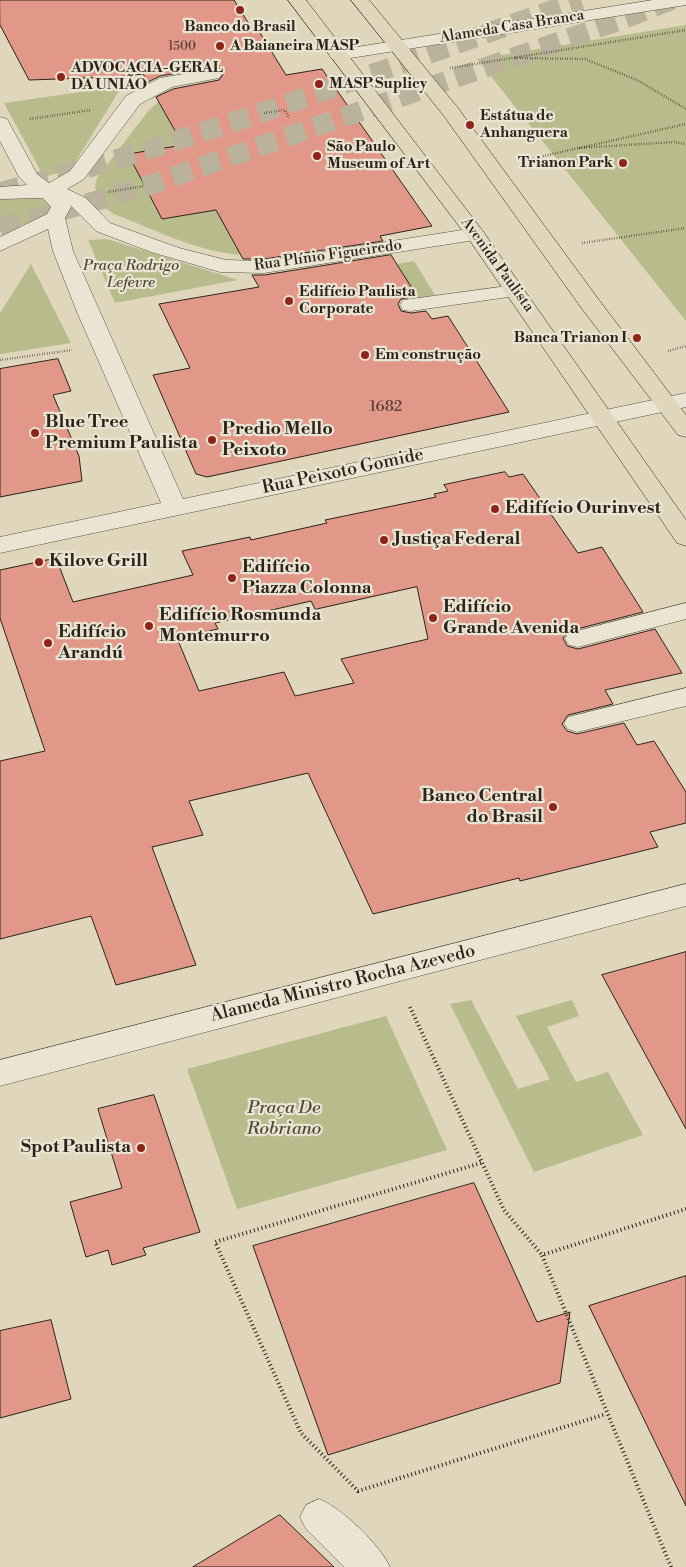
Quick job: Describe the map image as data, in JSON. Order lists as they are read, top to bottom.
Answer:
{
  "streets": {
    "main road": ["Avenida Paulista"],
    "street": [
      "Alameda Casa Branca",
      "Rua Plínio Figueiredo",
      "Rua Peixoto Gomide",
      "Alameda Ministro Rocha Azevedo"
    ]
  },
  "crossings": [
    ["Alameda Casa Branca", "Avenida Paulista"],
    ["Rua Plínio Figueiredo", "Avenida Paulista"],
    ["Avenida Paulista", "Rua Peixoto Gomide"]
  ],
  "parks": ["Praça Rodrigo Lefevre", "Praça De Robriano"],
  "places": [
    "Banco do Brasil",
    "A Baianeira MASP",
    "ADVOCACIA-GERAL DA UNIÃO",
    "MASP Suplicy",
    "Estátua de Anhanguera",
    "São Paulo Museum of Art",
    "Trianon Park",
    "Edifício Paulista Corporate",
    "Banca Trianon I",
    "Em construção",
    "Blue Tree Premium Paulista",
    "Predio Mello Peixoto",
    "Edifício Ourinvest",
    "Justiça Federal",
    "Kilove Grill",
    "Edifício Piazza Colonna",
    "Edifício Grande Avenida",
    "Edifício Rosmunda Montemurro",
    "Edifício Arandú",
    "Banco Central do Brasil",
    "Spot Paulista"
  ],
  "house_numbers": ["1500", "1682"]
}
